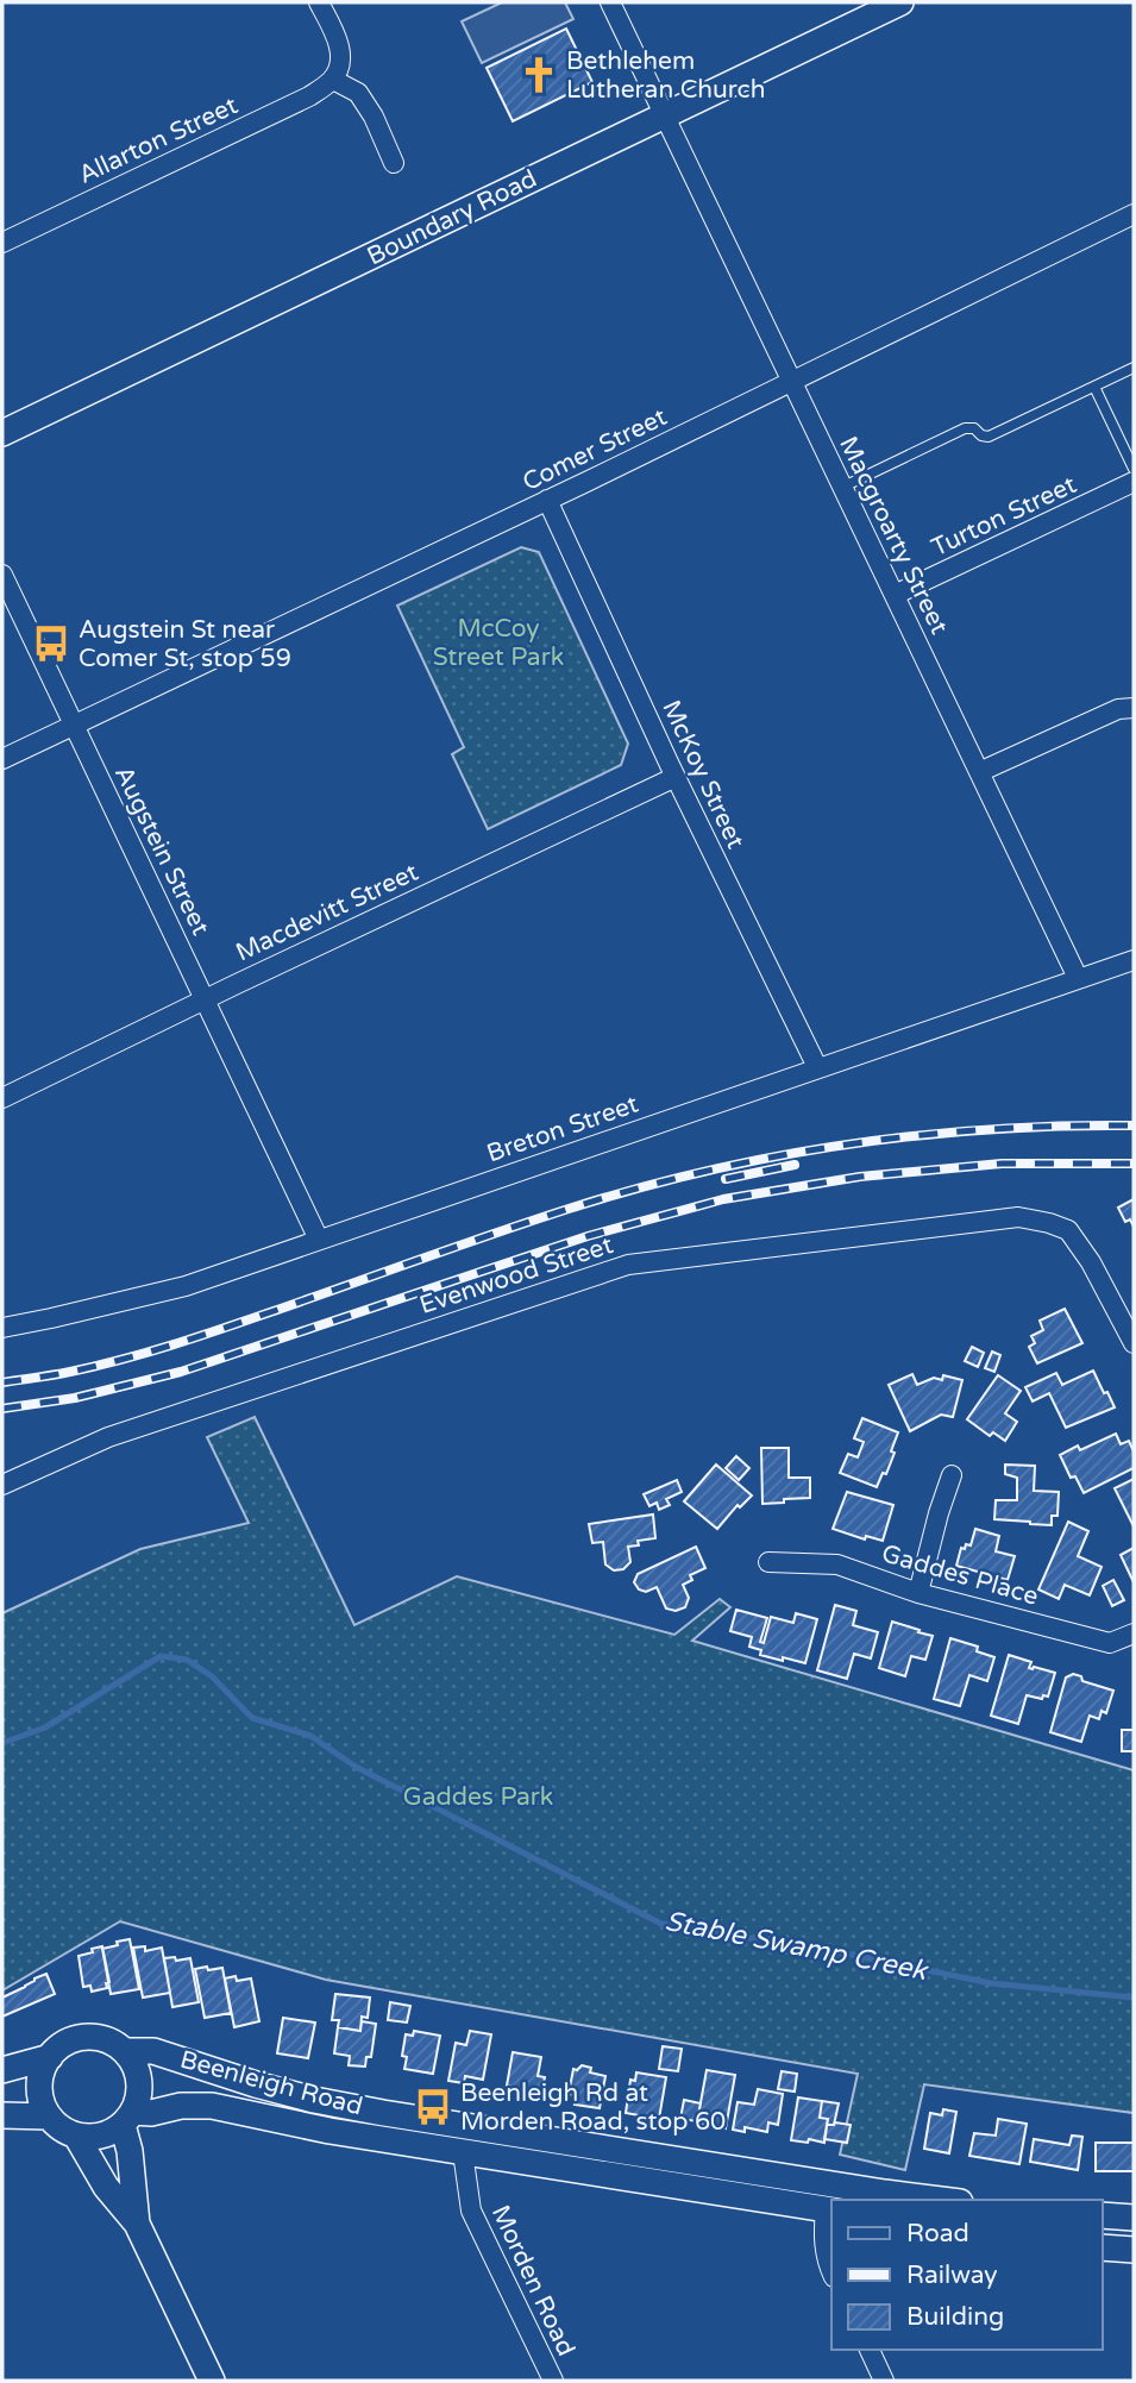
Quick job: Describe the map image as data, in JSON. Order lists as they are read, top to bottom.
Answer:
{
  "streets": {
    "main road": ["Boundary Road", "Beenleigh Road"],
    "street": [
      "Allarton Street",
      "Comer Street",
      "Turton Street",
      "Macgroarty Street",
      "McKoy Street",
      "Augstein Street",
      "Macdevitt Street",
      "Breton Street",
      "Evenwood Street",
      "Gaddes Place",
      "Morden Road"
    ]
  },
  "crossings": [
    ["Boundary Road", "Macgroarty Street"],
    ["Comer Street", "Macgroarty Street"],
    ["Comer Street", "McKoy Street"],
    ["Comer Street", "Augstein Street"],
    ["Turton Street", "Macgroarty Street"],
    ["Macgroarty Street", "Breton Street"],
    ["McKoy Street", "Macdevitt Street"],
    ["McKoy Street", "Breton Street"],
    ["Augstein Street", "Macdevitt Street"],
    ["Augstein Street", "Breton Street"],
    ["Beenleigh Road", "Morden Road"]
  ],
  "water": ["Stable Swamp Creek"],
  "parks": ["McCoy Street Park", "Gaddes Park"],
  "places": {
    "church": ["Bethlehem Lutheran Church"],
    "bus stop": ["Augstein St near Comer St, stop 59", "Beenleigh Rd at Morden Road, stop 60"]
  },
  "legend": ["Road", "Railway", "Building"]
}
